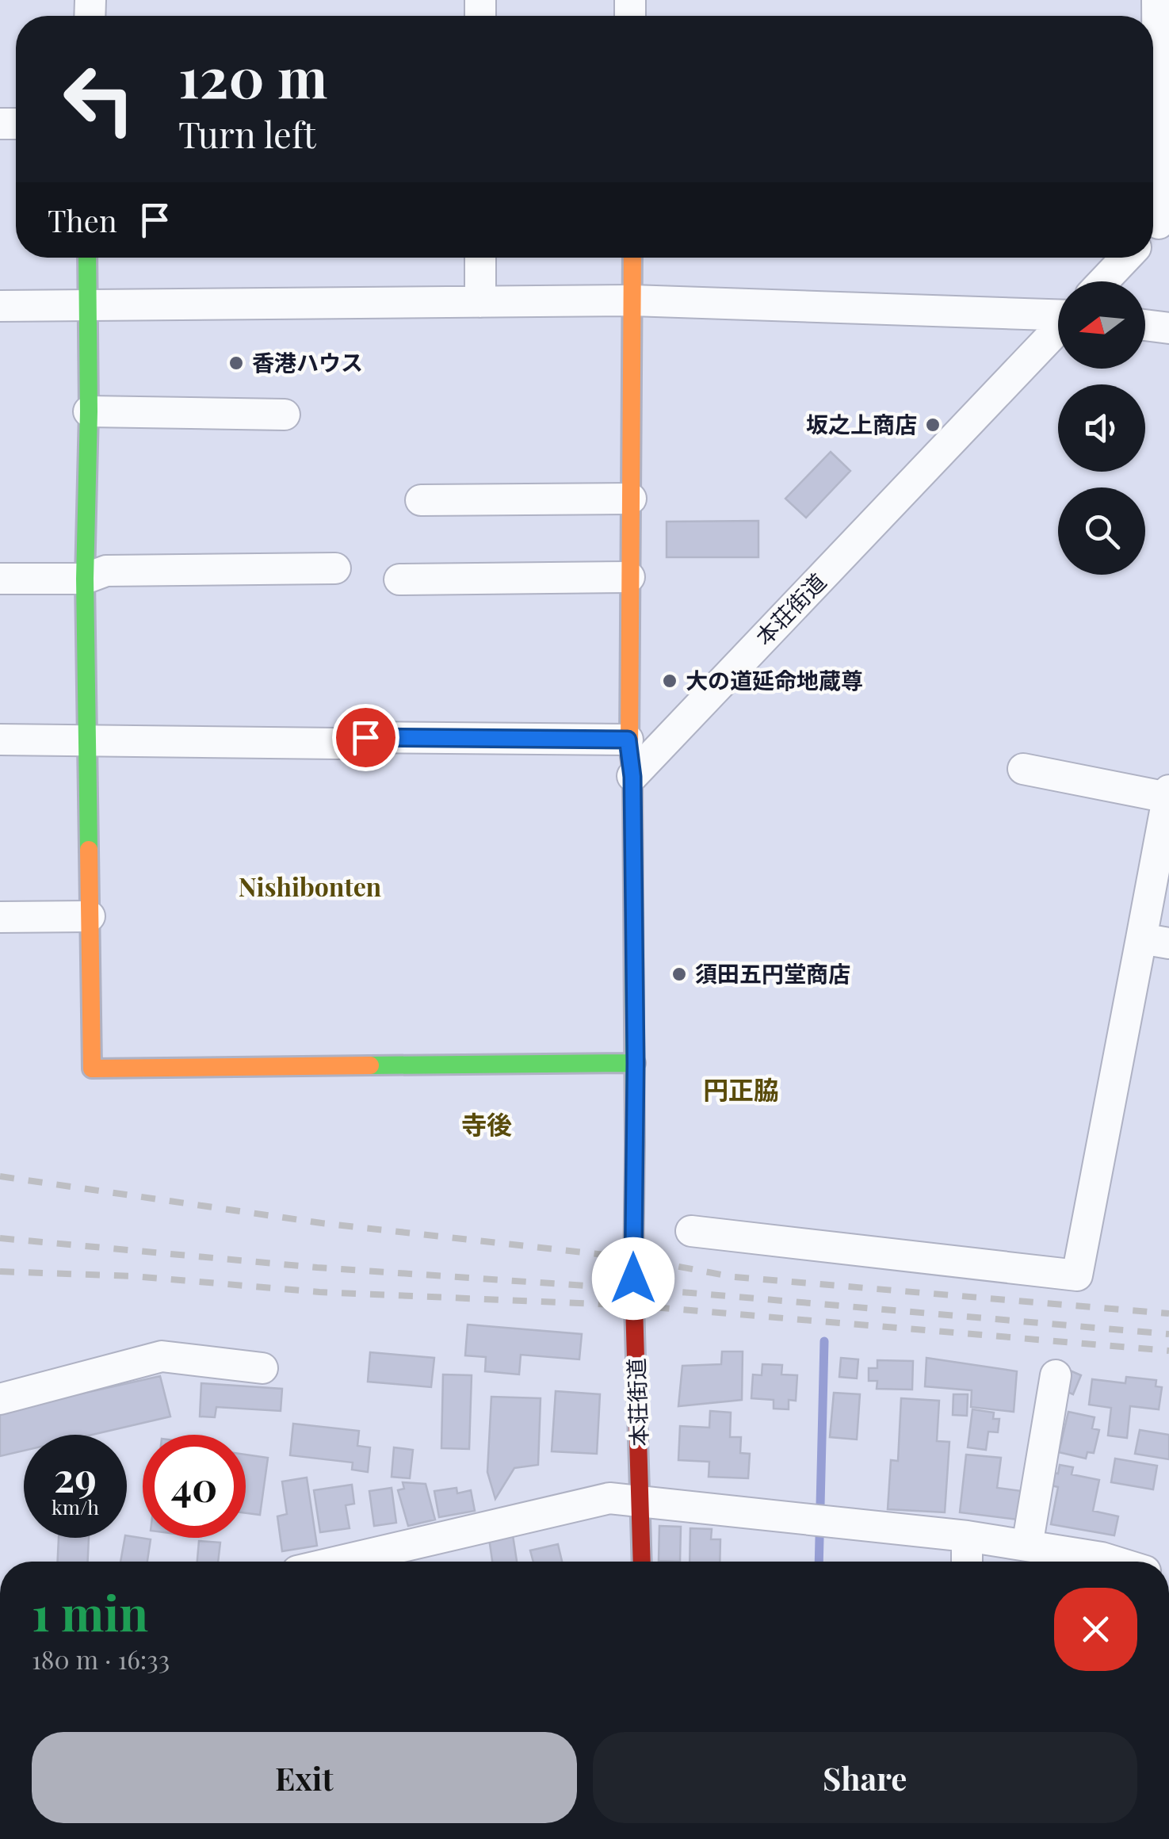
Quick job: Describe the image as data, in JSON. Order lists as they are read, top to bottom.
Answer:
{
  "streets": {
    "street": ["本荘街道"]
  },
  "districts": ["Nishibonten", "円正脇", "寺後"],
  "places": [
    "香港ハウス",
    "坂之上商店",
    "大の道延命地蔵尊",
    "須田五円堂商店"
  ],
  "north": "left",
  "page": {
    "turn": ["120 m", "Turn left"],
    "then": "Then",
    "speed": "29 km/h",
    "limit": "40",
    "heading": ["1 min", "180 m · 16:33"],
    "buttons": ["Exit", "Share"]
  }
}
